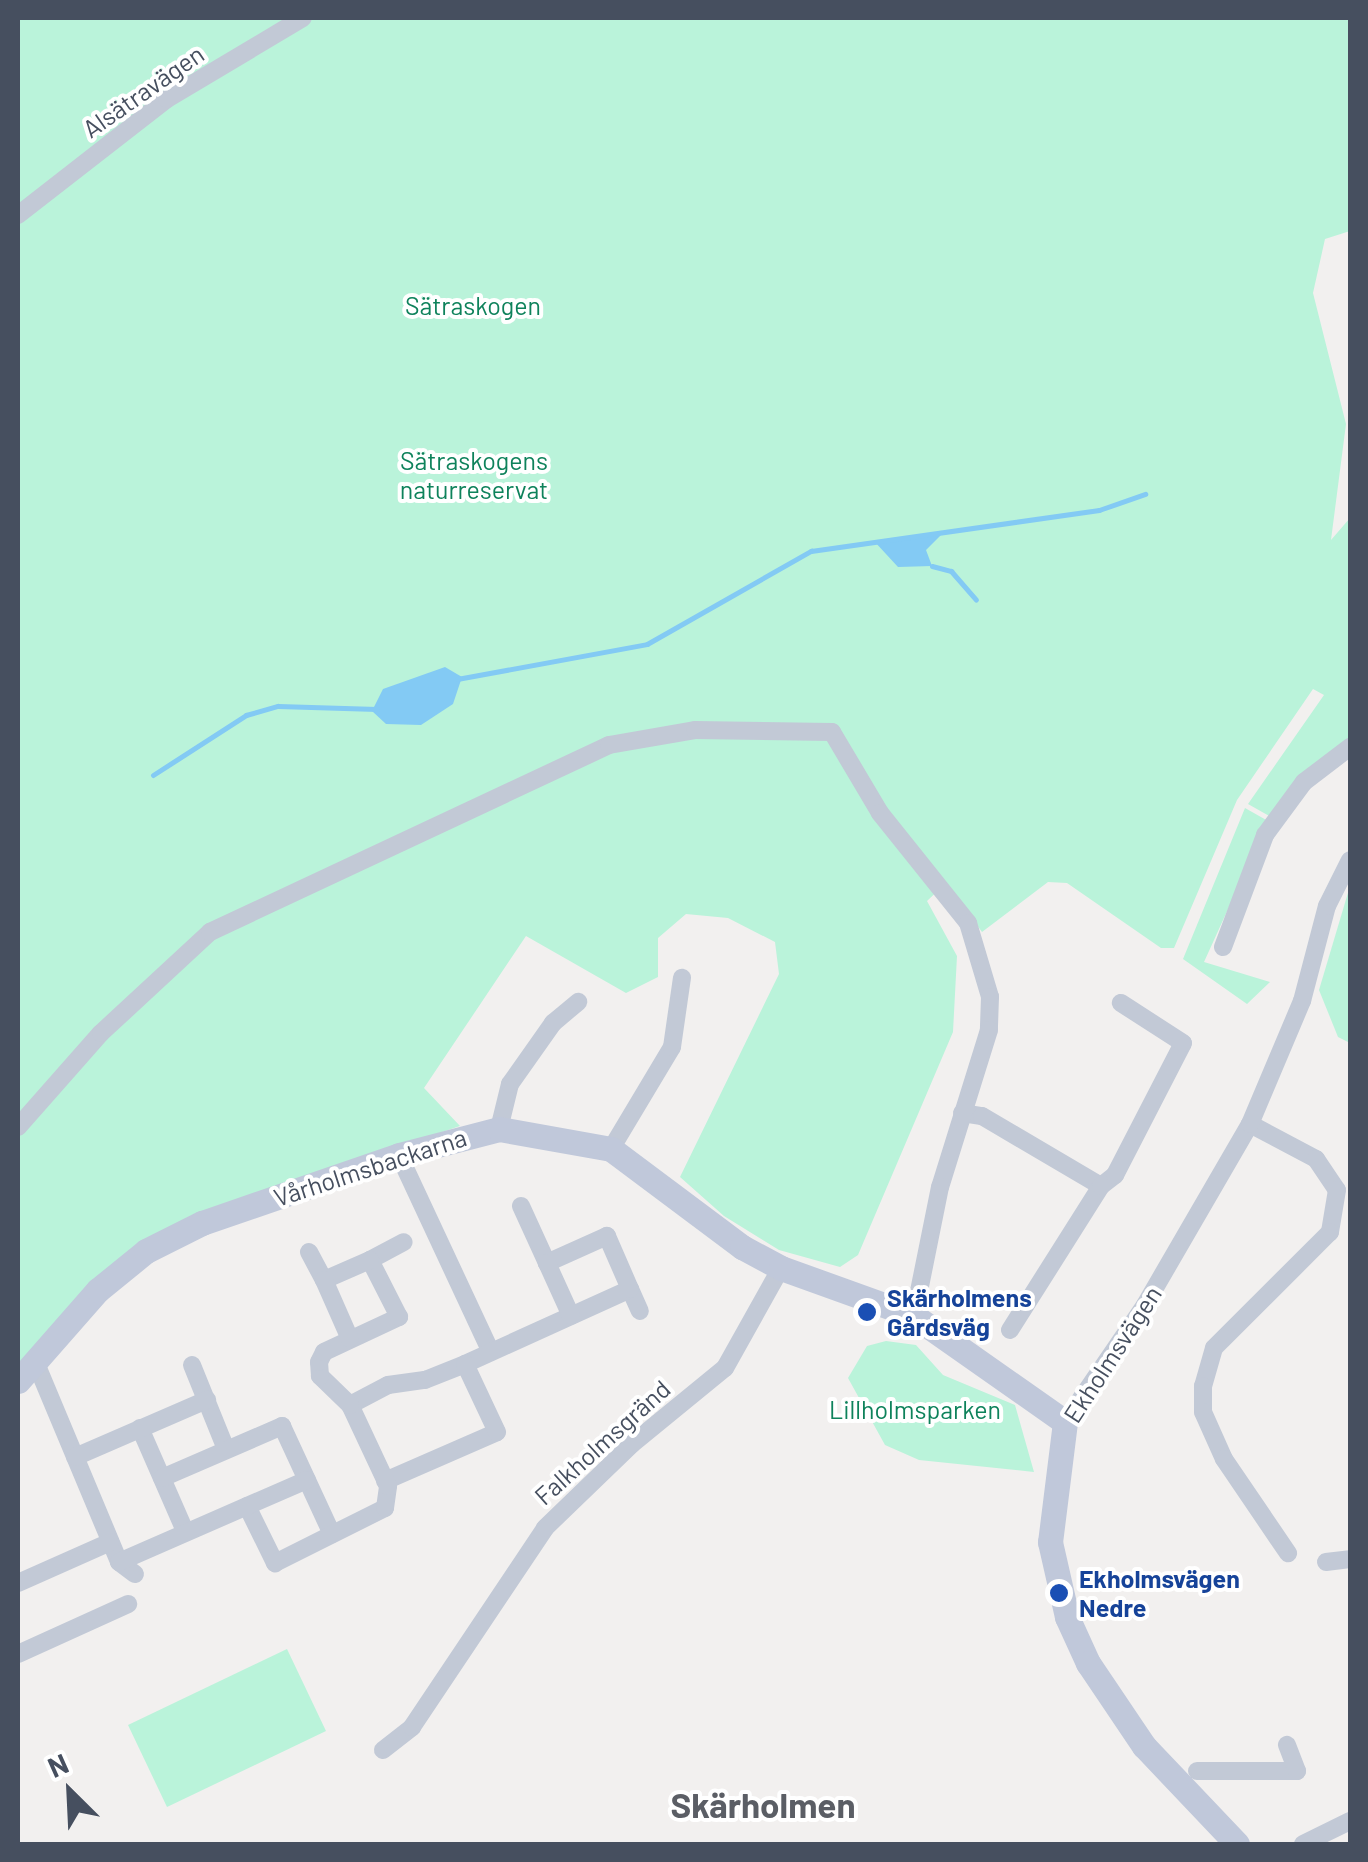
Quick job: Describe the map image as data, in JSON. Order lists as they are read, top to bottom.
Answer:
{
  "streets": {
    "street": [
      "Alsätravägen",
      "Vårholmsbackarna",
      "Ekholmsvägen",
      "Falkholmsgränd"
    ]
  },
  "crossings": [
    ["Vårholmsbackarna", "Ekholmsvägen"],
    ["Vårholmsbackarna", "Falkholmsgränd"]
  ],
  "districts": ["Skärholmen"],
  "parks": ["Sätraskogen", "Sätraskogens naturreservat", "Lillholmsparken"],
  "places": ["Skärholmens Gårdsväg", "Ekholmsvägen Nedre"],
  "north": "top left"
}
